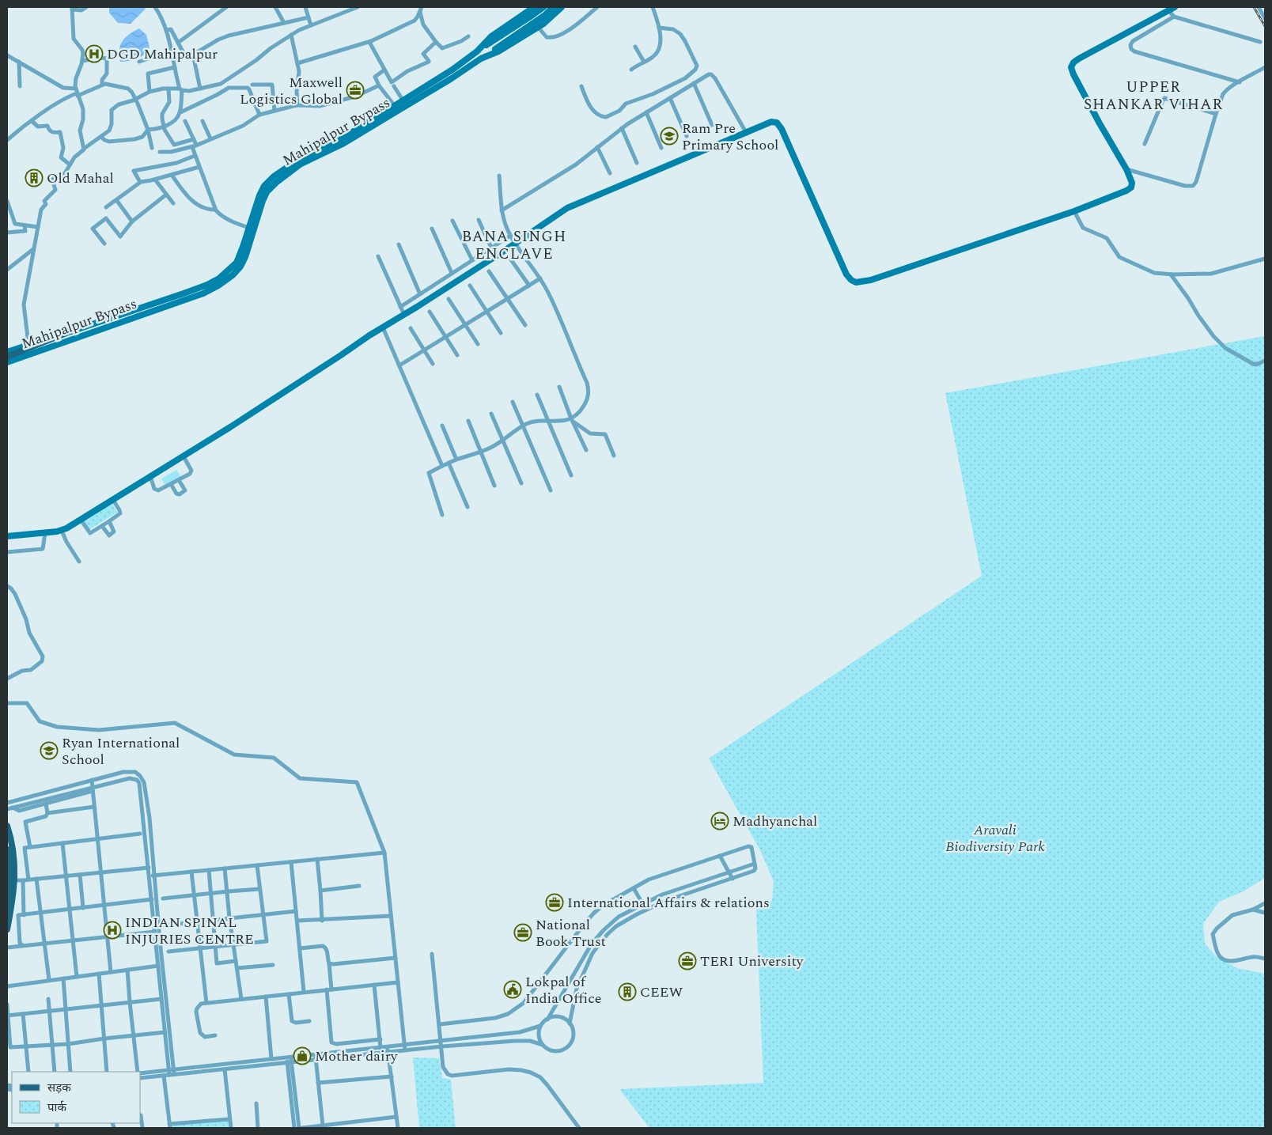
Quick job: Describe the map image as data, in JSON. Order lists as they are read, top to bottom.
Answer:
{
  "streets": {
    "street": ["Mahipalpur Bypass"]
  },
  "districts": ["UPPER SHANKAR VIHAR", "BANA SINGH ENCLAVE"],
  "parks": ["Aravali Biodiversity Park"],
  "places": {
    "hospital": ["DGD Mahipalpur", "INDIAN SPINAL INJURIES CENTRE"],
    "office": [
      "Maxwell Logistics Global",
      "International Affairs & relations",
      "National Book Trust",
      "TERI University"
    ],
    "school or university": ["Ram Pre Primary School", "Ryan International School"],
    "building": ["Old Mahal", "CEEW"],
    "hotel": ["Madhyanchal"],
    "public building": ["Lokpal of India Office"],
    "shop": ["Mother dairy"]
  },
  "legend": ["सड़क", "पार्क"]
}
